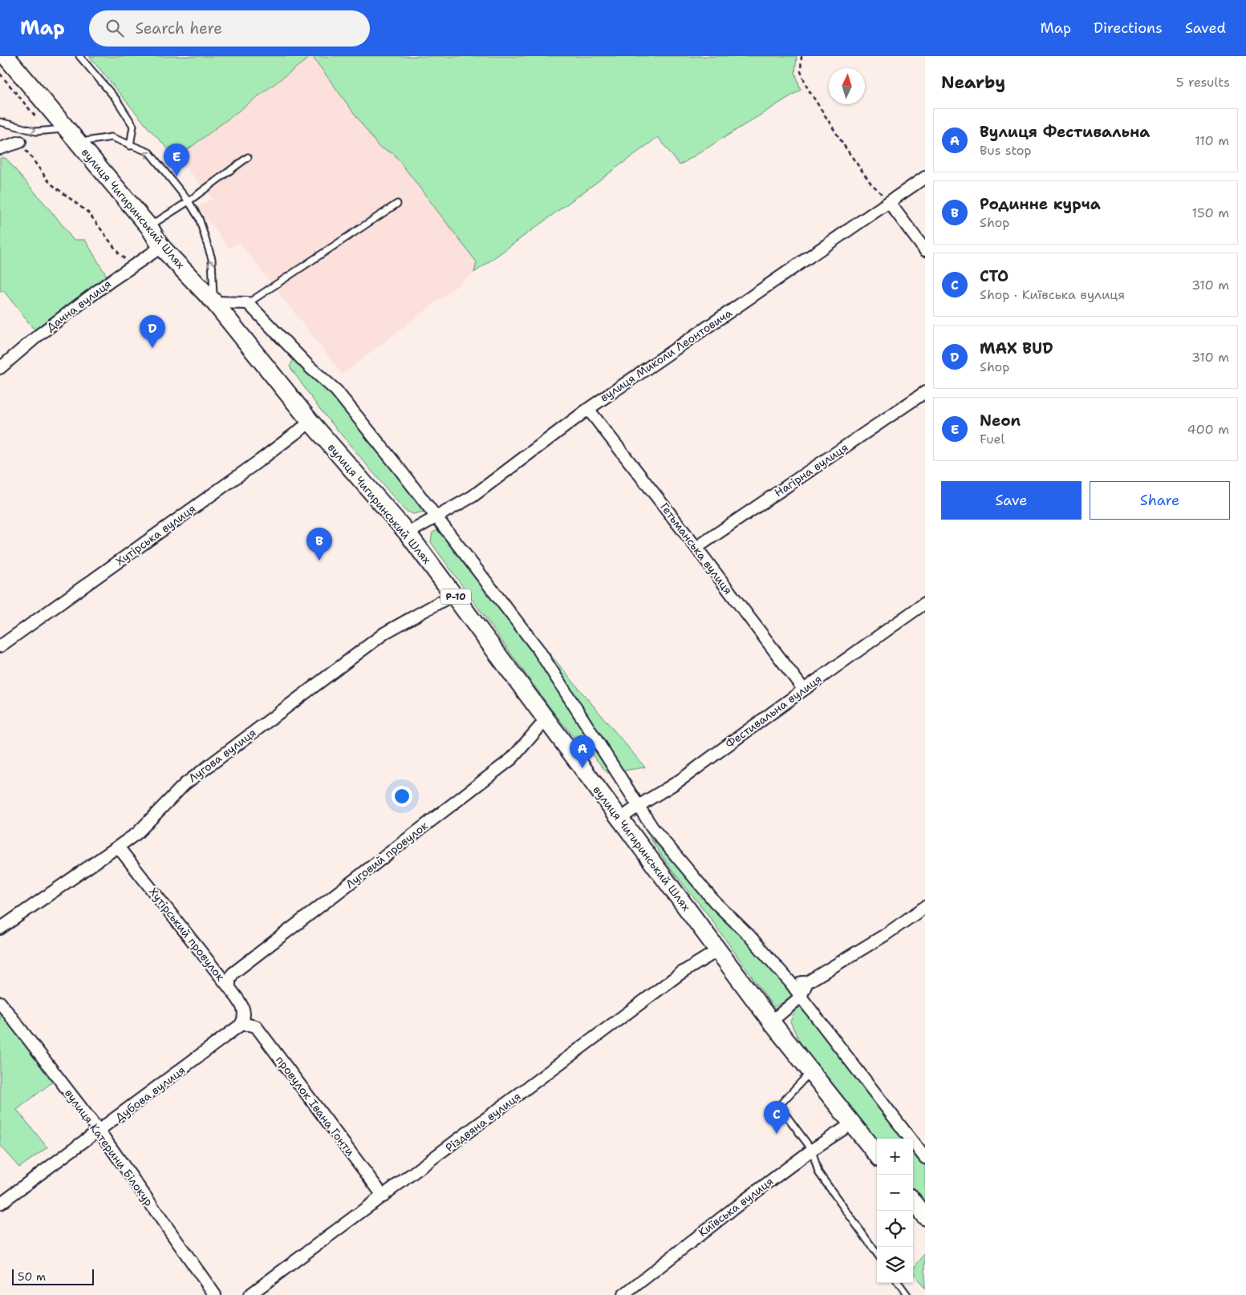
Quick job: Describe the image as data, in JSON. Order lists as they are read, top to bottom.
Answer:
{
  "streets": {
    "main road": ["вулиця Чигиринський Шлях", "Р-10"],
    "street": [
      "Дачна вулиця",
      "вулиця Миколи Леонтовича",
      "Нагірна вулиця",
      "Хутірська вулиця",
      "Гетьманська вулиця",
      "Фестивальна вулиця",
      "Лугова вулиця",
      "Луговий провулок",
      "Хутірський провулок",
      "Дубова вулиця",
      "провулок Івана Гонти",
      "Різдвяна вулиця",
      "вулиця Катерини Білокур",
      "Київська вулиця"
    ]
  },
  "crossings": [
    ["вулиця Чигиринський Шлях", "Дачна вулиця"],
    ["вулиця Чигиринський Шлях", "вулиця Миколи Леонтовича"],
    ["вулиця Чигиринський Шлях", "Хутірська вулиця"],
    ["вулиця Чигиринський Шлях", "Фестивальна вулиця"],
    ["вулиця Чигиринський Шлях", "Лугова вулиця"],
    ["вулиця Чигиринський Шлях", "Луговий провулок"],
    ["вулиця Чигиринський Шлях", "Різдвяна вулиця"],
    ["вулиця Чигиринський Шлях", "Київська вулиця"],
    ["вулиця Миколи Леонтовича", "Гетьманська вулиця"],
    ["Нагірна вулиця", "Гетьманська вулиця"],
    ["Гетьманська вулиця", "Фестивальна вулиця"],
    ["Лугова вулиця", "Хутірський провулок"],
    ["Луговий провулок", "Хутірський провулок"],
    ["Хутірський провулок", "Дубова вулиця"],
    ["Хутірський провулок", "провулок Івана Гонти"],
    ["Дубова вулиця", "провулок Івана Гонти"],
    ["Дубова вулиця", "вулиця Катерини Білокур"],
    ["провулок Івана Гонти", "Різдвяна вулиця"]
  ],
  "scale_bar": "50 m",
  "north": "top",
  "page": {
    "header": "Map",
    "search": "Search here",
    "nav": ["Map", "Directions", "Saved"],
    "heading": ["Nearby", "5 results"],
    "list": [
      {
        "mark": "A",
        "name": "Вулиця Фестивальна",
        "note": "Bus stop",
        "value": "110 m"
      },
      {
        "mark": "B",
        "name": "Родинне курча",
        "note": "Shop",
        "value": "150 m"
      },
      {
        "mark": "C",
        "name": "СТО",
        "note": "Shop · Київська вулиця",
        "value": "310 m"
      },
      {
        "mark": "D",
        "name": "MAX BUD",
        "note": "Shop",
        "value": "310 m"
      },
      {
        "mark": "E",
        "name": "Neon",
        "note": "Fuel",
        "value": "400 m"
      }
    ],
    "pins": [
      "E",
      "D",
      "B",
      "A",
      "C"
    ],
    "buttons": ["Save", "Share"],
    "map_buttons": ["+", "−"],
    "scale": "50 m"
  }
}
